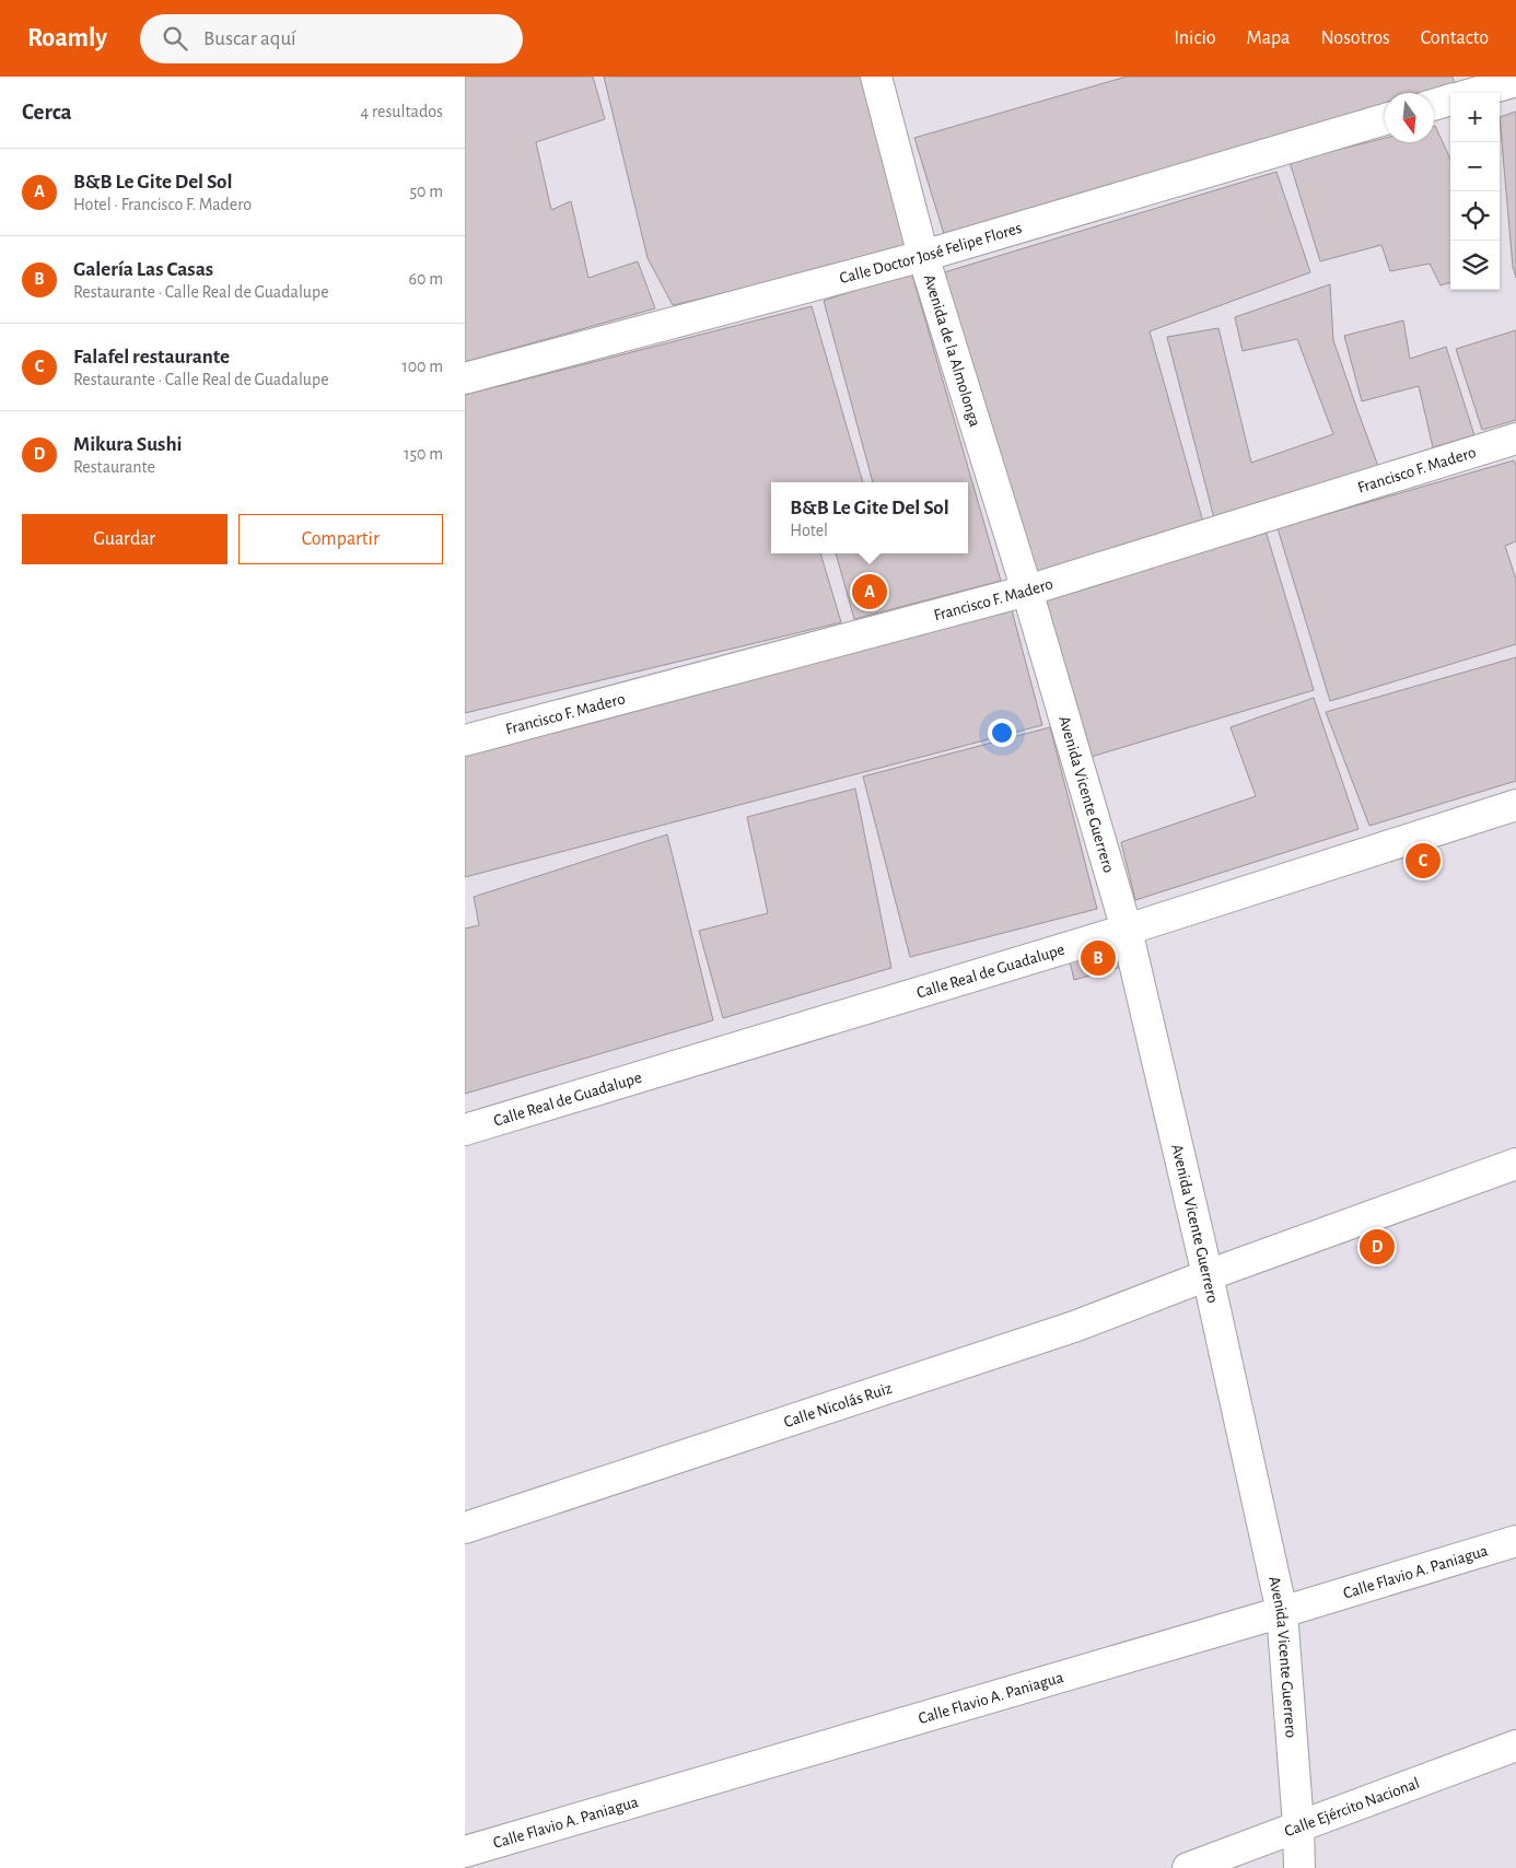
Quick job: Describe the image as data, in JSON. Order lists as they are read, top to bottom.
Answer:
{
  "streets": {
    "street": [
      "Calle Doctor José Felipe Flores",
      "Avenida de la Almolonga",
      "Francisco F. Madero",
      "Avenida Vicente Guerrero",
      "Calle Real de Guadalupe",
      "Calle Nicolás Ruiz",
      "Calle Flavio A. Paniagua",
      "Calle Ejército Nacional"
    ]
  },
  "crossings": [
    ["Calle Doctor José Felipe Flores", "Avenida de la Almolonga"],
    ["Avenida de la Almolonga", "Francisco F. Madero"],
    ["Avenida de la Almolonga", "Avenida Vicente Guerrero"],
    ["Francisco F. Madero", "Avenida Vicente Guerrero"],
    ["Avenida Vicente Guerrero", "Calle Real de Guadalupe"],
    ["Avenida Vicente Guerrero", "Calle Nicolás Ruiz"],
    ["Avenida Vicente Guerrero", "Calle Flavio A. Paniagua"],
    ["Avenida Vicente Guerrero", "Calle Ejército Nacional"]
  ],
  "north": "bottom",
  "page": {
    "header": "Roamly",
    "search": "Buscar aquí",
    "nav": [
      "Inicio",
      "Mapa",
      "Nosotros",
      "Contacto"
    ],
    "heading": ["Cerca", "4 resultados"],
    "map_buttons": ["+", "−"],
    "list": [
      {
        "mark": "A",
        "name": "B&B Le Gite Del Sol",
        "note": "Hotel · Francisco F. Madero",
        "value": "50 m"
      },
      {
        "mark": "B",
        "name": "Galería Las Casas",
        "note": "Restaurante · Calle Real de Guadalupe",
        "value": "60 m"
      },
      {
        "mark": "C",
        "name": "Falafel restaurante",
        "note": "Restaurante · Calle Real de Guadalupe",
        "value": "100 m"
      },
      {
        "mark": "D",
        "name": "Mikura Sushi",
        "note": "Restaurante",
        "value": "150 m"
      }
    ],
    "popup": ["B&B Le Gite Del Sol", "Hotel"],
    "buttons": ["Guardar", "Compartir"],
    "pins": [
      "A",
      "C",
      "B",
      "D"
    ]
  }
}
